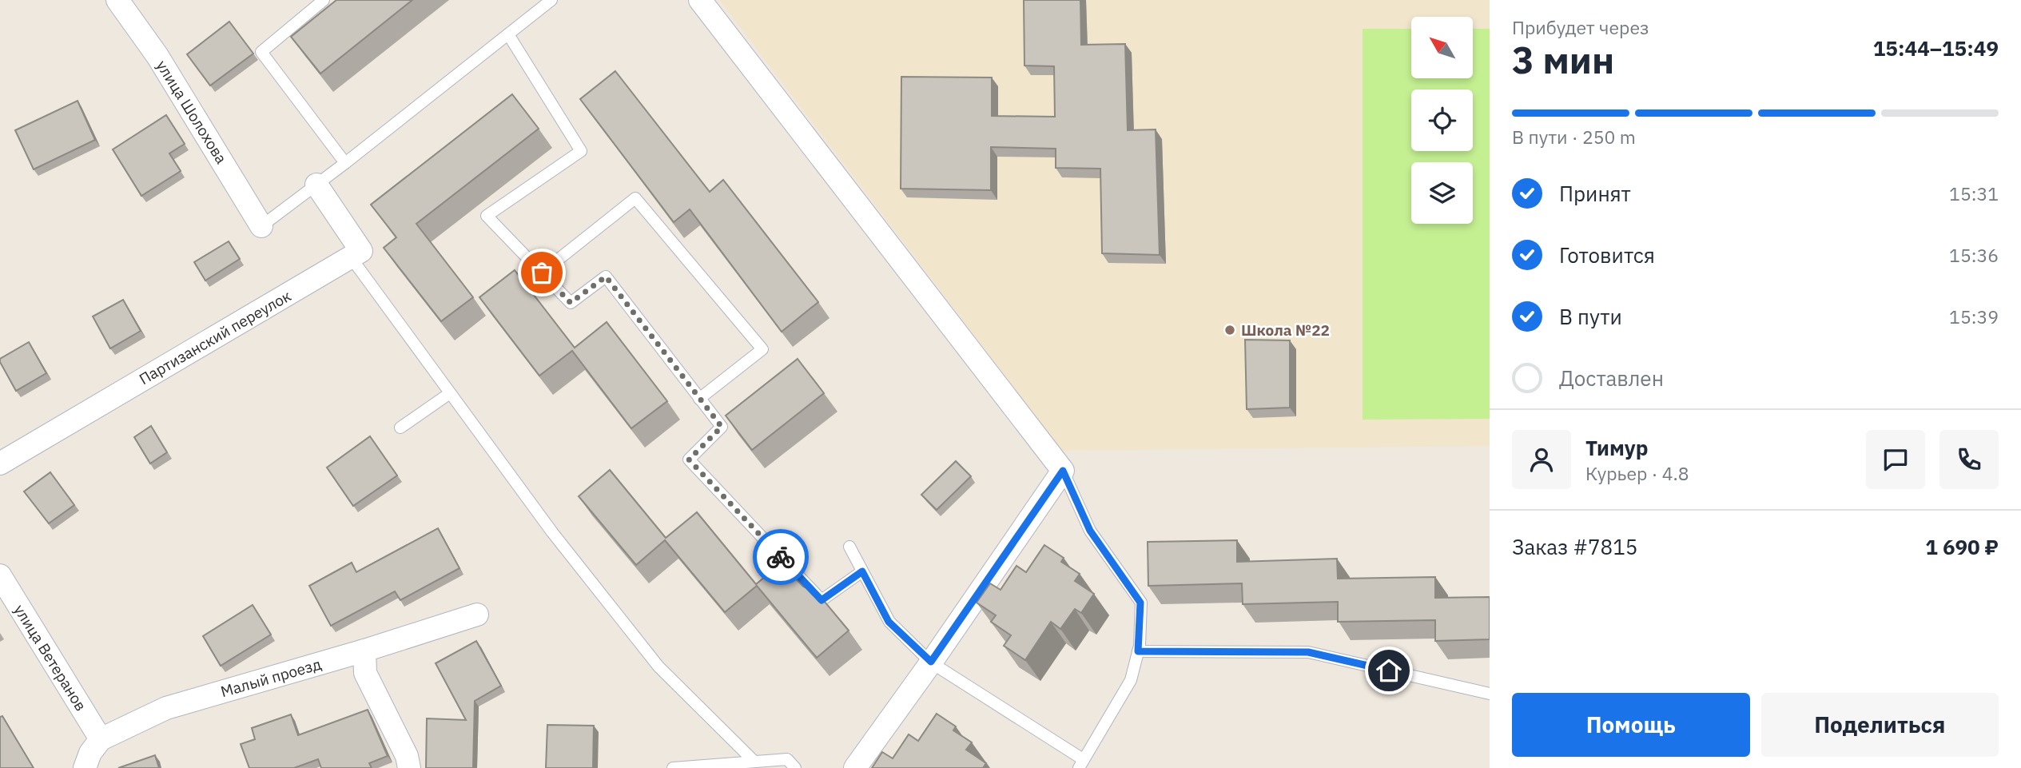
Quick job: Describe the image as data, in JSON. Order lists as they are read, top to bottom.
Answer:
{
  "streets": {
    "street": [
      "улица Шолохова",
      "Партизанский переулок",
      "улица Ветеранов",
      "Малый проезд"
    ]
  },
  "crossings": [
    ["улица Ветеранов", "Малый проезд"]
  ],
  "places": ["Школа №22"],
  "north": "top left",
  "page": {
    "heading": ["3 мин", "Прибудет через", "15:44–15:49"],
    "panel": [
      "Тимур",
      "Курьер · 4.8",
      "Заказ #7815",
      "1 690 ₽"
    ],
    "bar": "В пути · 250 m",
    "list": [
      ["Принят", "15:31"],
      ["Готовится", "15:36"],
      ["В пути", "15:39"],
      "Доставлен"
    ],
    "buttons": ["Помощь", "Поделиться"]
  }
}
